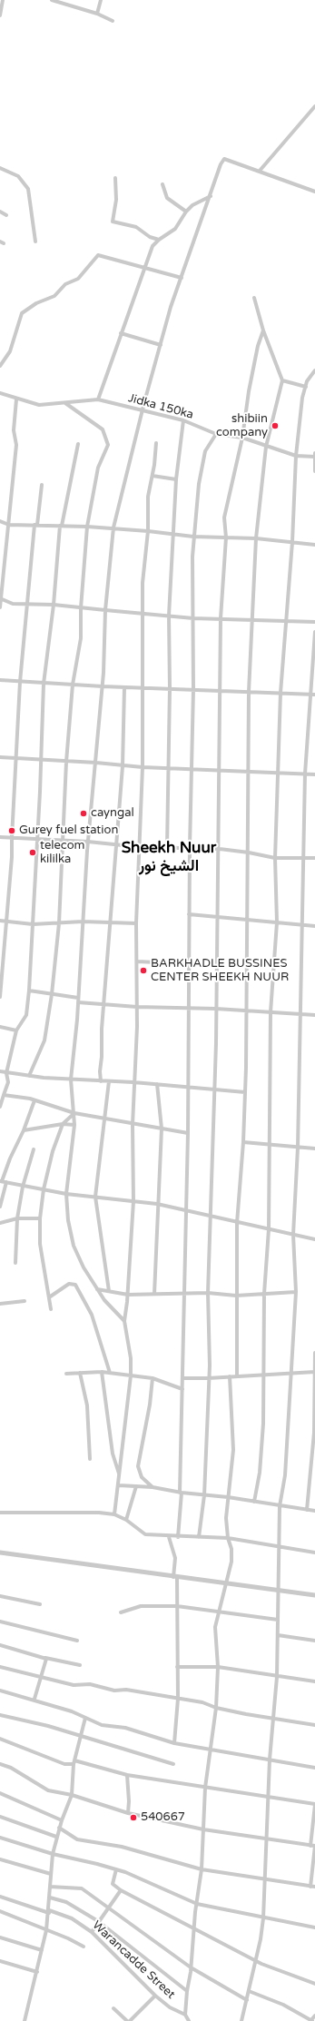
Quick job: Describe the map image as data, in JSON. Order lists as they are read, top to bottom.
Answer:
{
  "streets": {
    "street": ["Jidka 150ka", "Warancadde Street"]
  },
  "districts": ["Sheekh Nuur الشيخ نور"],
  "places": [
    "shibiin company",
    "cayngal",
    "Gurey fuel station",
    "telecom kililka",
    "BARKHADLE BUSSINES CENTER SHEEKH NUUR",
    "540667"
  ]
}
